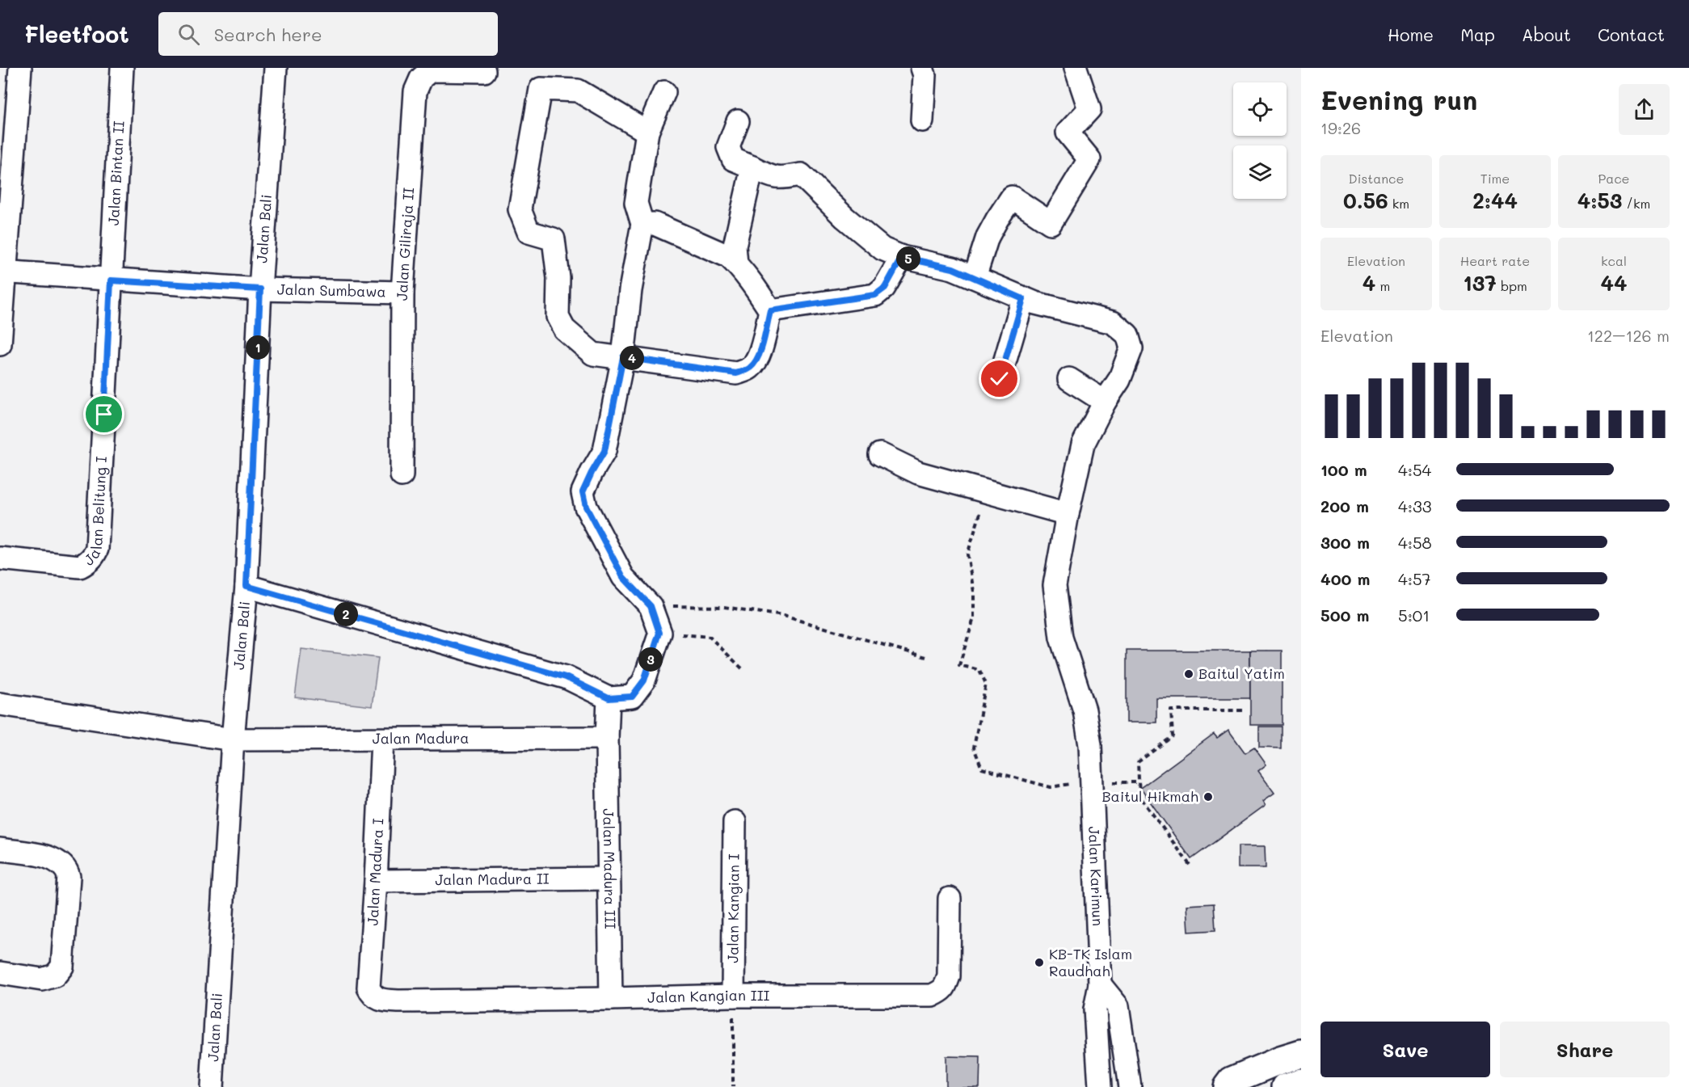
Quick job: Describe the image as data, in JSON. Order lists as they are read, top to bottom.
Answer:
{
  "streets": {
    "street": [
      "Jalan Bintan II",
      "Jalan Bali",
      "Jalan Giliraja II",
      "Jalan Sumbawa",
      "Jalan Belitung I",
      "Jalan Madura",
      "Jalan Madura III",
      "Jalan Madura I",
      "Jalan Karimun",
      "Jalan Madura II",
      "Jalan Kangian I",
      "Jalan Kangian III"
    ]
  },
  "crossings": [
    ["Jalan Bintan II", "Jalan Sumbawa"],
    ["Jalan Bintan II", "Jalan Belitung I"],
    ["Jalan Bali", "Jalan Sumbawa"],
    ["Jalan Bali", "Jalan Madura"],
    ["Jalan Giliraja II", "Jalan Sumbawa"],
    ["Jalan Sumbawa", "Jalan Belitung I"],
    ["Jalan Madura", "Jalan Madura III"],
    ["Jalan Madura", "Jalan Madura I"],
    ["Jalan Madura III", "Jalan Madura II"],
    ["Jalan Madura III", "Jalan Kangian III"],
    ["Jalan Madura I", "Jalan Madura II"],
    ["Jalan Madura I", "Jalan Kangian III"],
    ["Jalan Kangian I", "Jalan Kangian III"]
  ],
  "places": ["Baitul Yatim", "Baitul Hikmah", "KB-TK Islam Raudhah"],
  "page": {
    "header": "Fleetfoot",
    "search": "Search here",
    "nav": [
      "Home",
      "Map",
      "About",
      "Contact"
    ],
    "heading": ["Evening run", "19:26"],
    "stats": [
      ["Distance", "0.56 km"],
      ["Time", "2:44"],
      ["Pace", "4:53 /km"],
      ["Elevation", "4 m"],
      ["Heart rate", "137 bpm"],
      ["kcal", "44"]
    ],
    "pins": [
      "5",
      "1",
      "4",
      "2",
      "3"
    ],
    "chart": ["Elevation", "122–126 m"],
    "list": [
      {
        "name": "100 m",
        "note": "4:54"
      },
      {
        "name": "200 m",
        "note": "4:33"
      },
      {
        "name": "300 m",
        "note": "4:58"
      },
      {
        "name": "400 m",
        "note": "4:57"
      },
      {
        "name": "500 m",
        "note": "5:01"
      }
    ],
    "buttons": ["Save", "Share"]
  }
}
